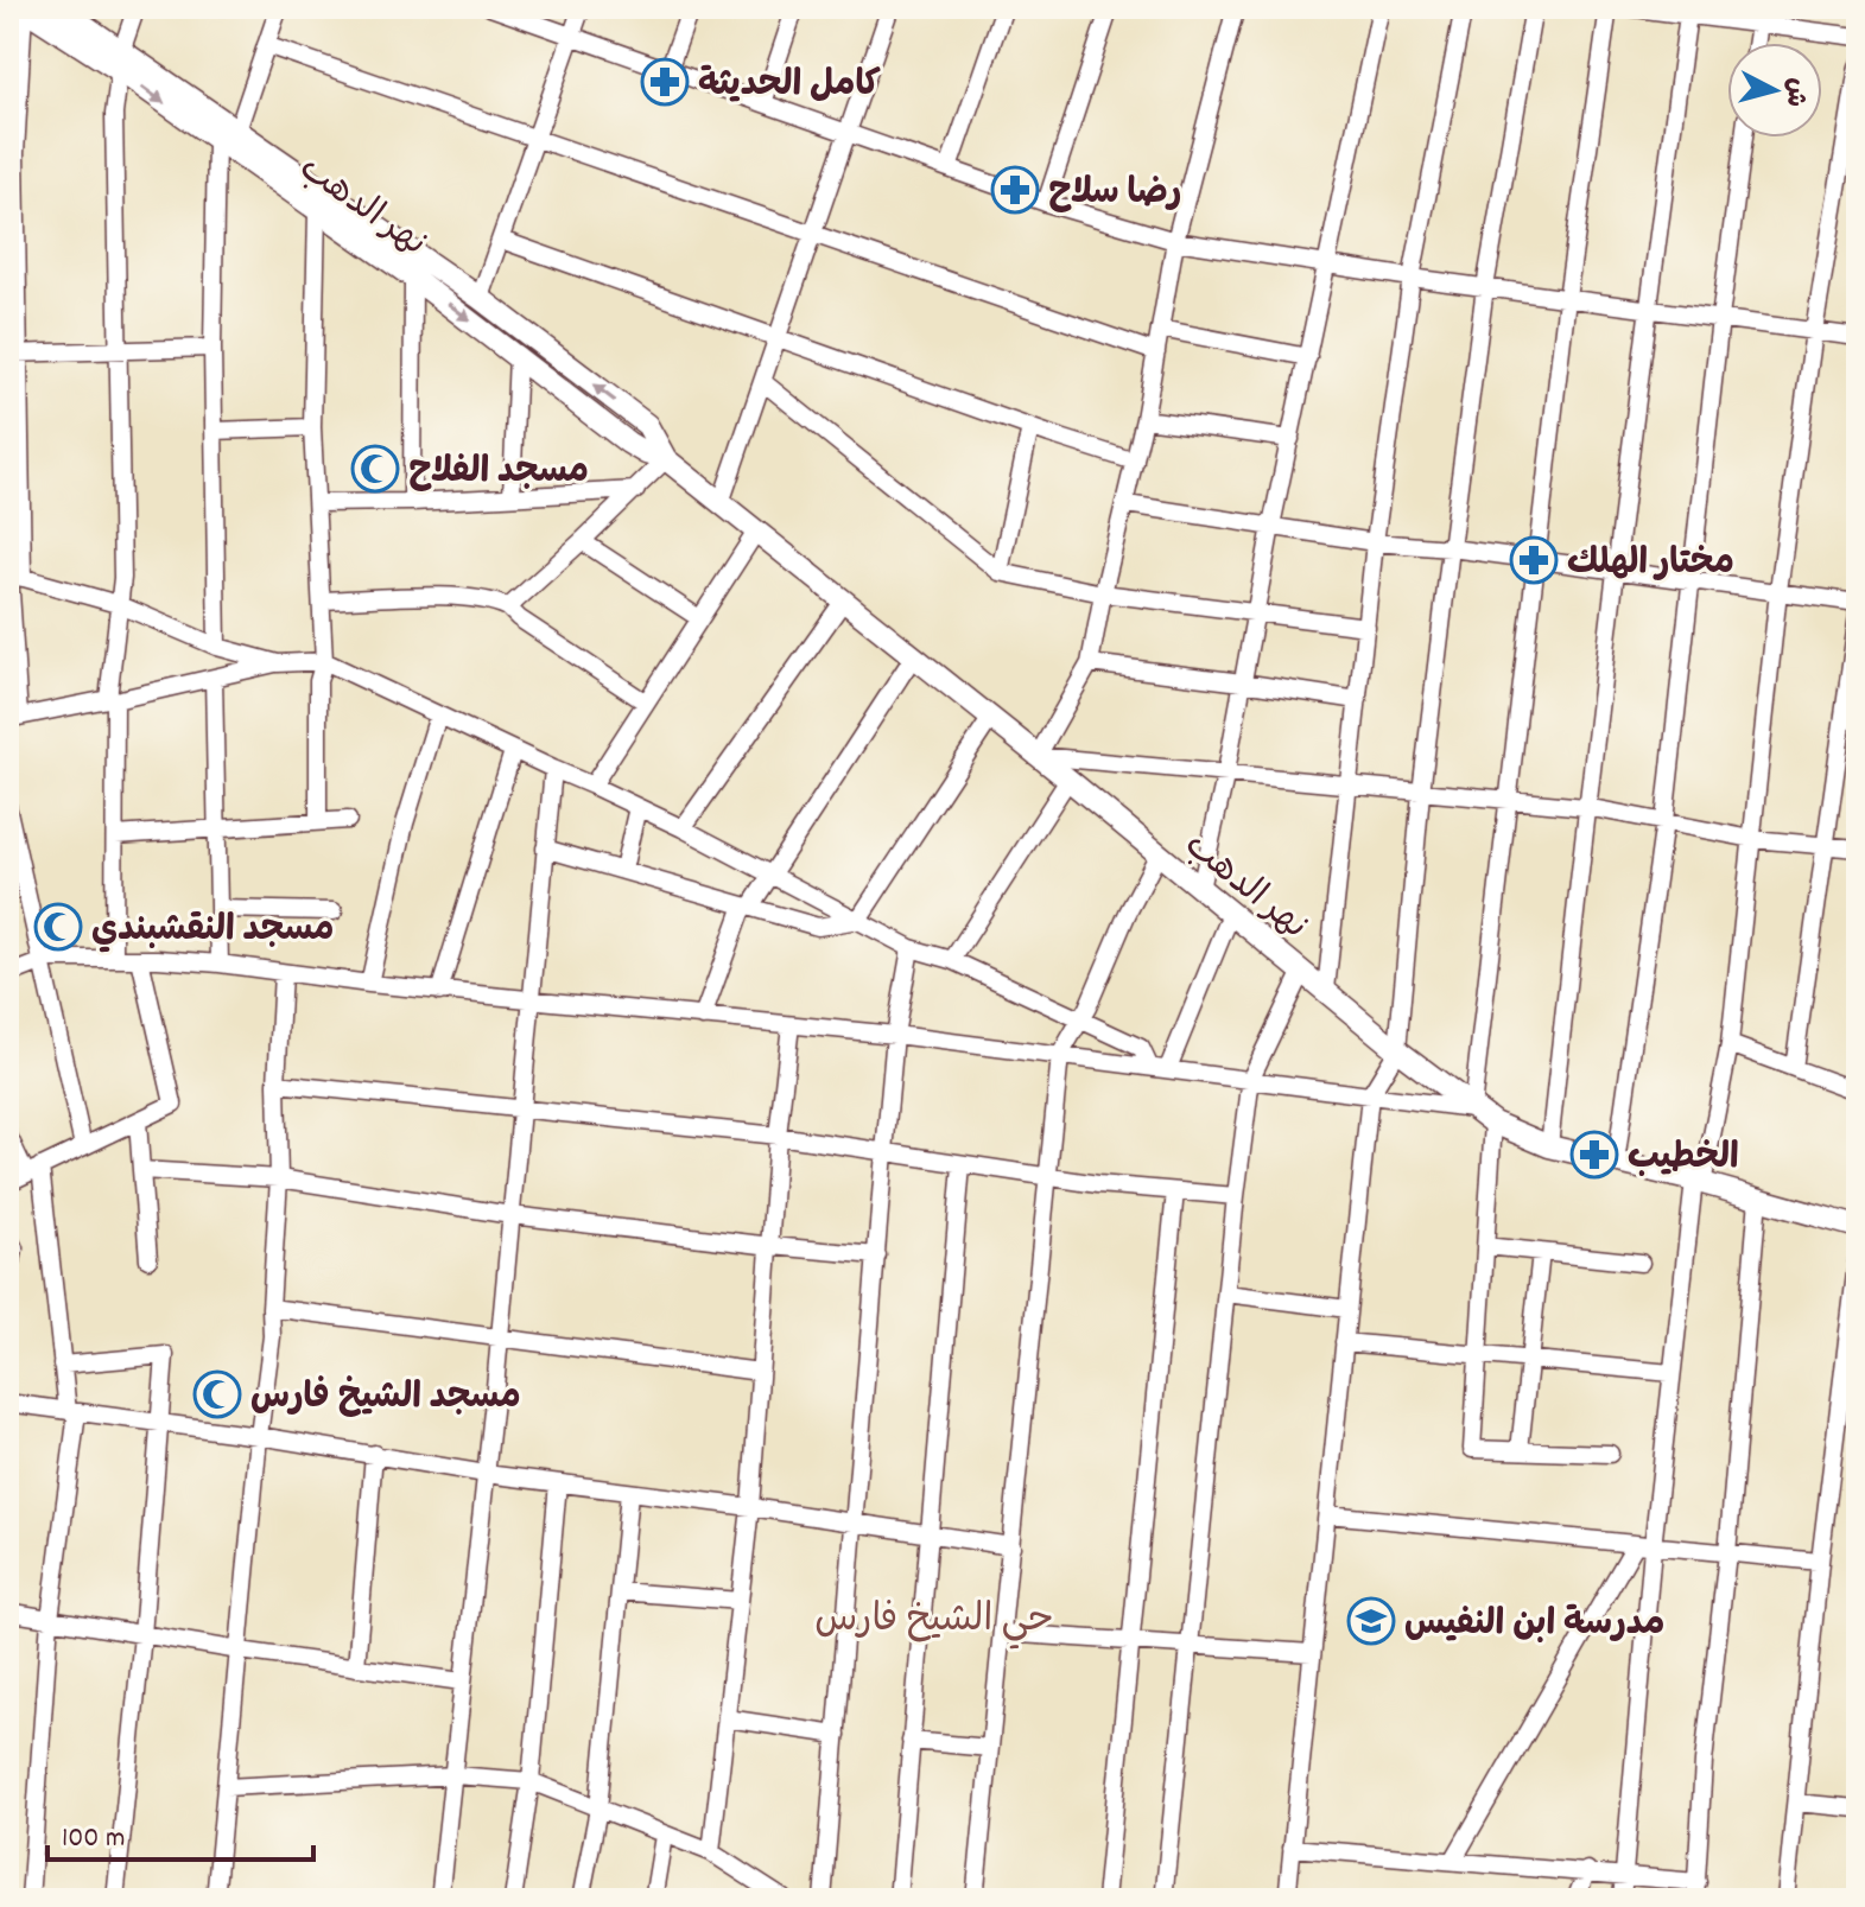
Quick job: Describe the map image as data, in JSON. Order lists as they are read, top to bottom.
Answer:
{
  "streets": {
    "main road": ["نهر الدهب"]
  },
  "districts": ["حي الشيخ فارس"],
  "places": {
    "pharmacy": [
      "كامل الحديثة",
      "رضا سلاح",
      "مختار الهلك",
      "الخطيب"
    ],
    "mosque": ["مسجد الفلاح", "مسجد النقشبندي", "مسجد الشيخ فارس"],
    "school or university": ["مدرسة ابن النفيس"]
  },
  "scale_bar": "100 m",
  "north": "right"
}
